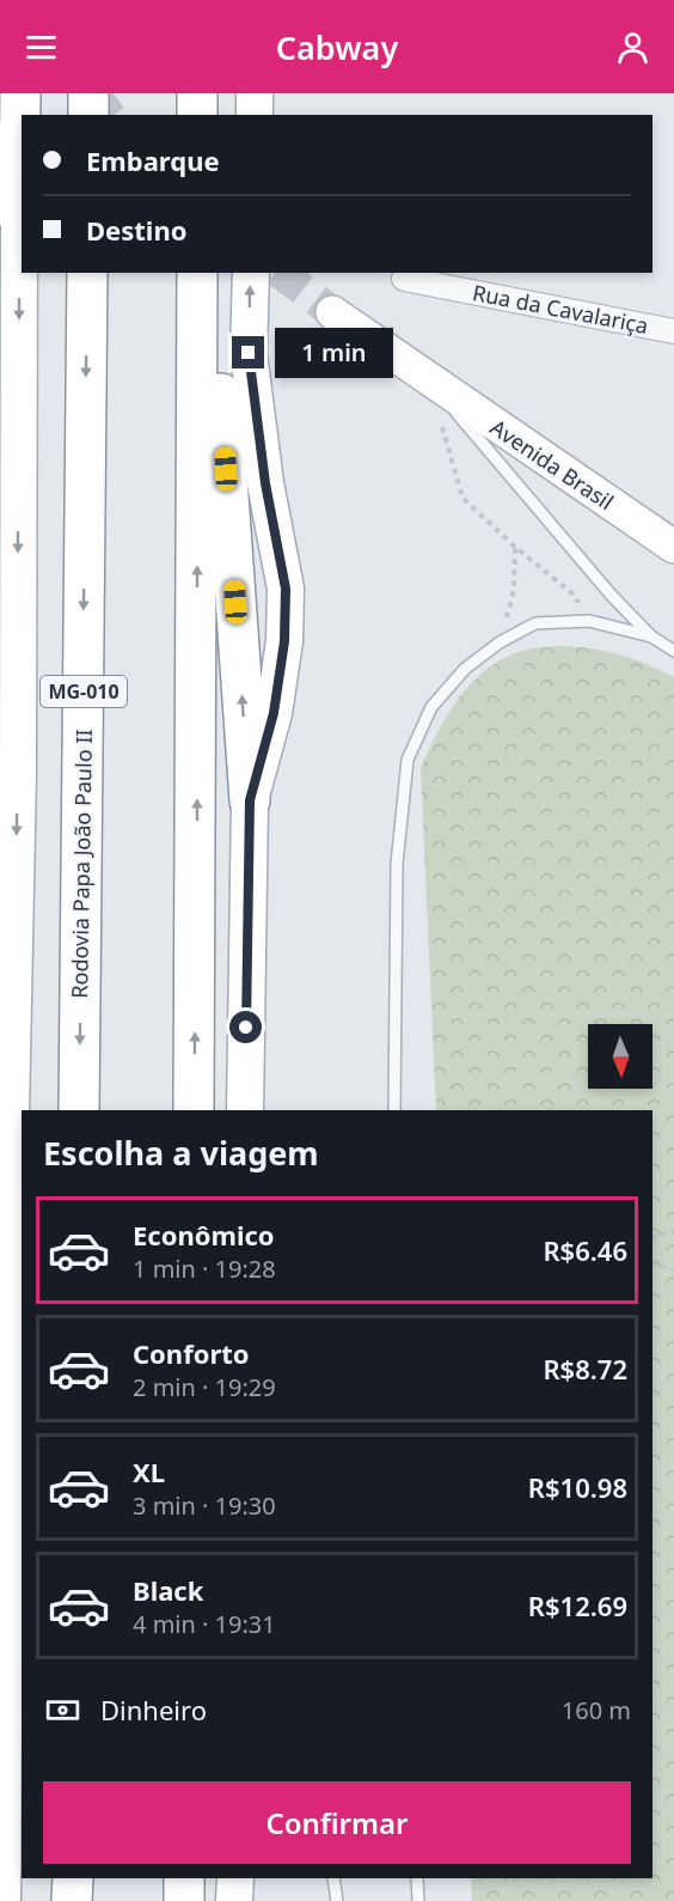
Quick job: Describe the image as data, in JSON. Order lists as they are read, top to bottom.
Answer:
{
  "streets": {
    "highway": ["MG-010", "Rodovia Papa João Paulo II"],
    "street": ["Rua da Cavalariça", "Avenida Brasil"]
  },
  "north": "bottom",
  "page": {
    "header": "Cabway",
    "banner": ["Embarque", "Destino"],
    "bubble": "1 min",
    "heading": "Escolha a viagem",
    "list": [
      {
        "name": "Econômico",
        "note": "1 min · 19:28",
        "value": "R$6.46"
      },
      {
        "name": "Conforto",
        "note": "2 min · 19:29",
        "value": "R$8.72"
      },
      {
        "name": "XL",
        "note": "3 min · 19:30",
        "value": "R$10.98"
      },
      {
        "name": "Black",
        "note": "4 min · 19:31",
        "value": "R$12.69"
      }
    ],
    "pay": ["Dinheiro", "160 m"],
    "buttons": "Confirmar"
  }
}
